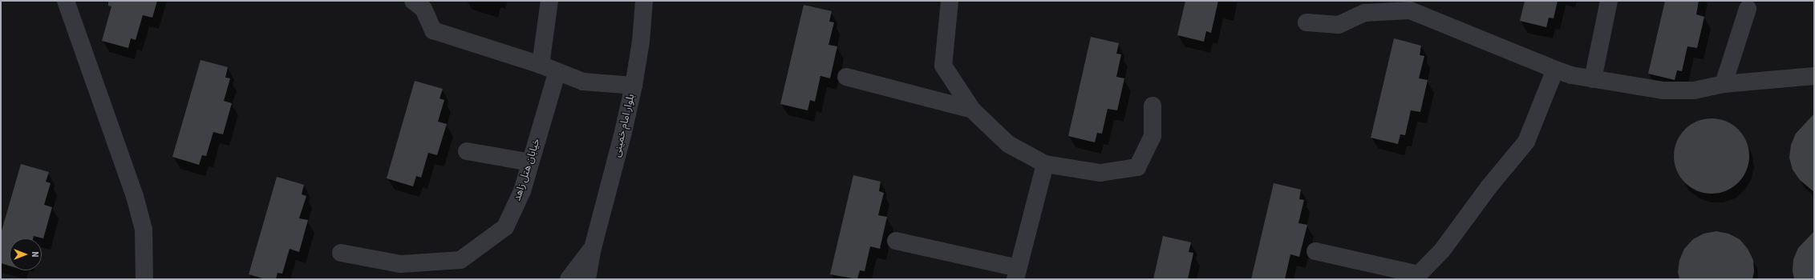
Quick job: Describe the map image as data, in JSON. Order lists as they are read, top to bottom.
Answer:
{
  "streets": {
    "street": ["بلوار امام خمینی", "خیابان هتل زاهد"]
  },
  "north": "right"
}
